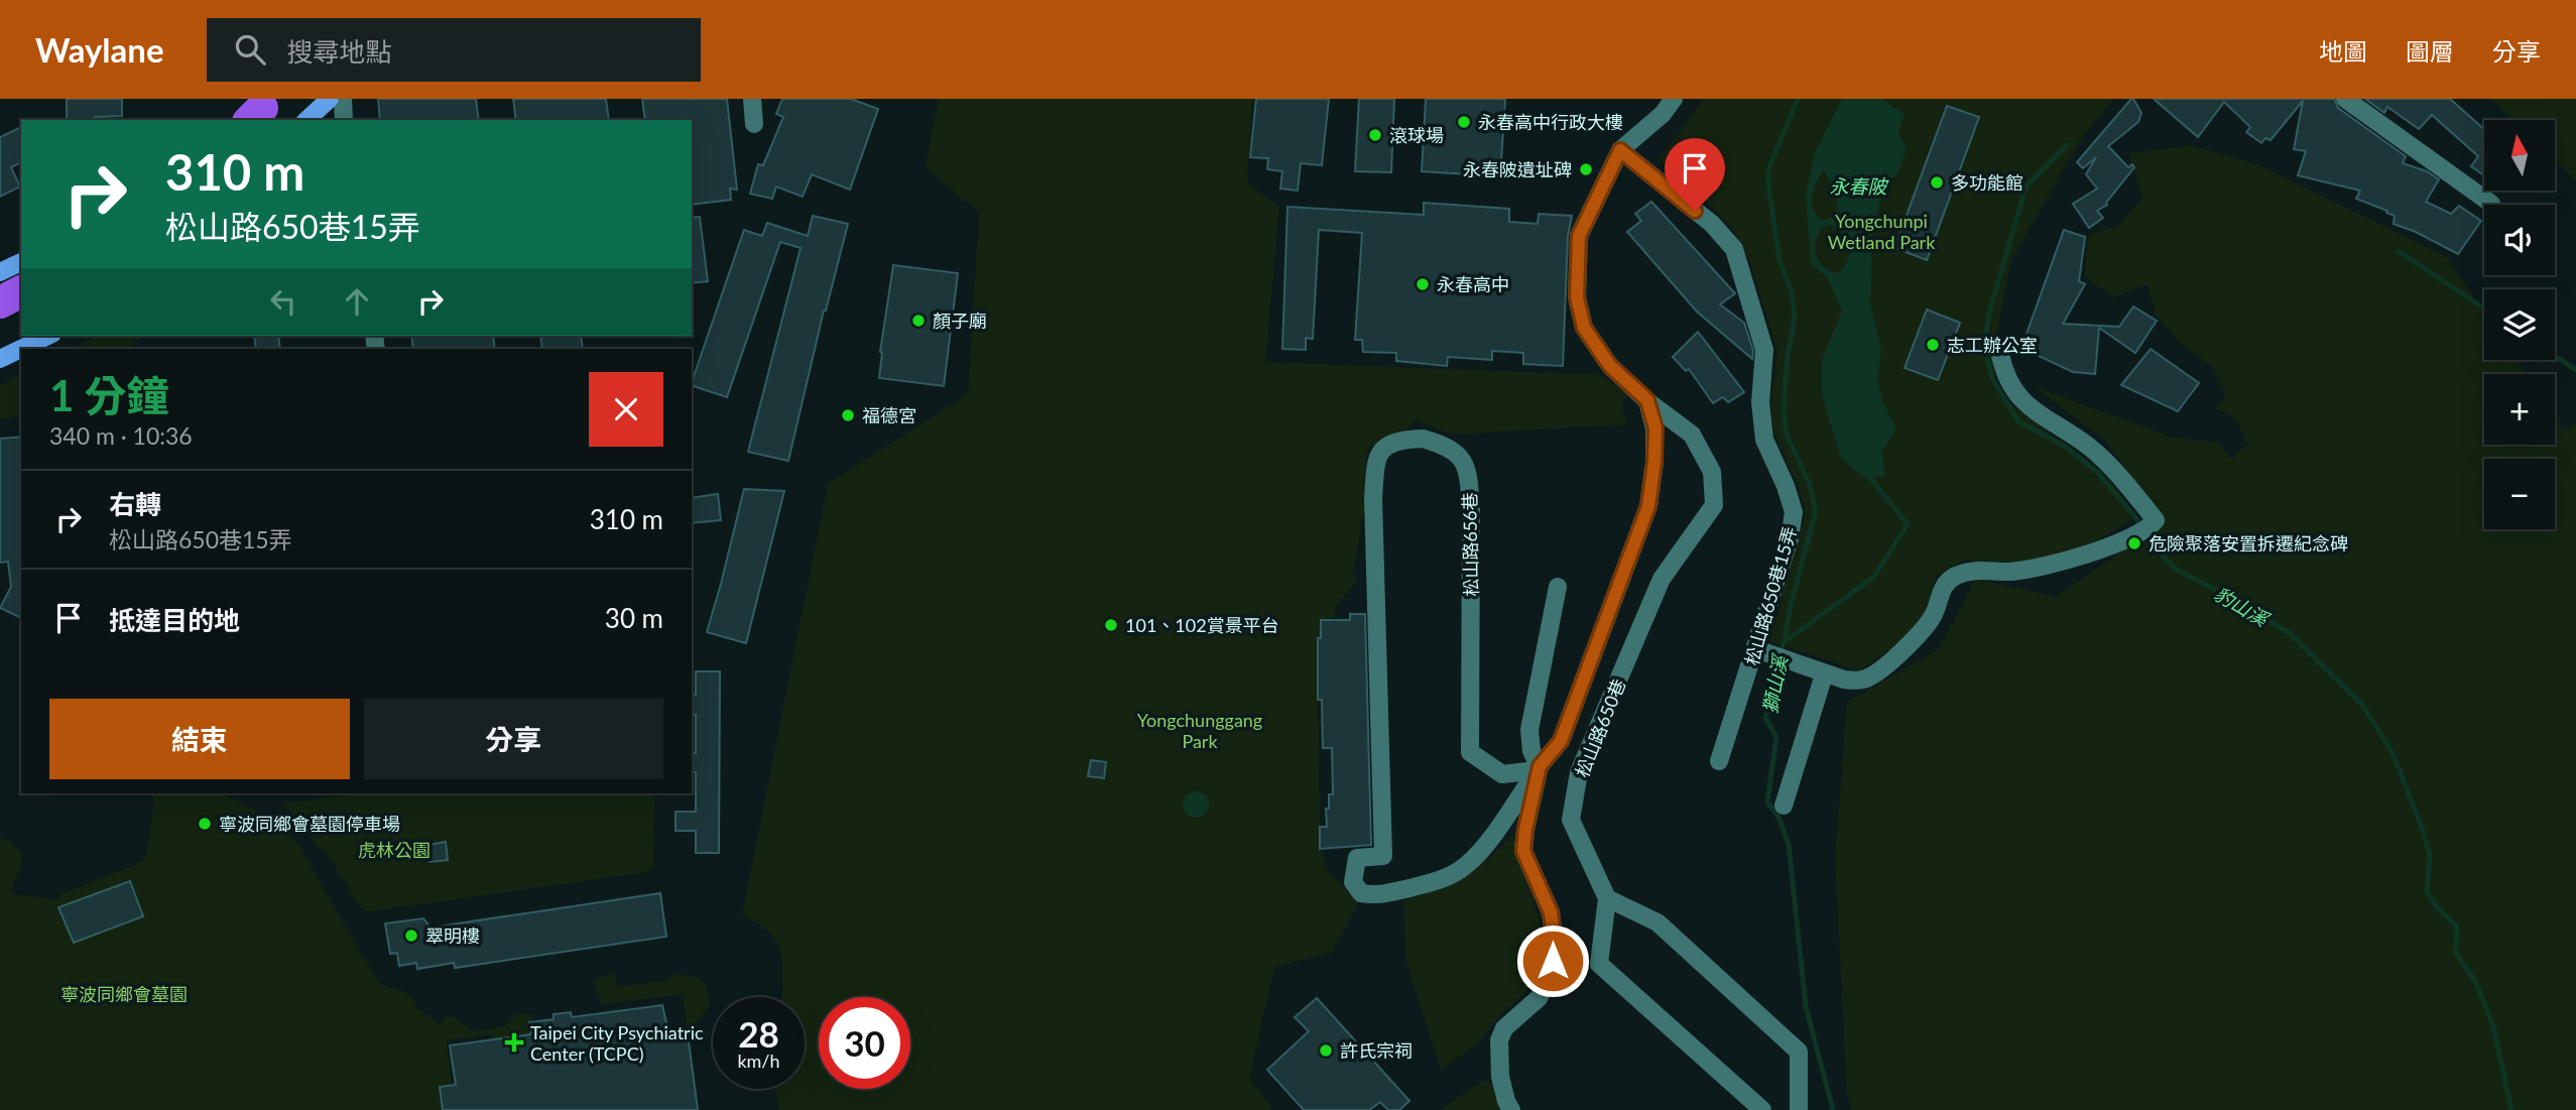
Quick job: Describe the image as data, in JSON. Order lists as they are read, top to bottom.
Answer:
{
  "streets": {
    "street": ["松山路656巷", "松山路650巷15弄", "松山路650巷"]
  },
  "crossings": [
    ["松山路656巷", "松山路650巷"],
    ["松山路650巷15弄", "松山路650巷"]
  ],
  "water": ["永春陂", "豹山溪", "獅山溪"],
  "parks": [
    "Yongchunpi Wetland Park",
    "Yongchunggang Park",
    "虎林公園",
    "寧波同鄉會墓園"
  ],
  "places": {
    "other": [
      "永春高中行政大樓",
      "滾球場",
      "永春陂遺址碑",
      "多功能館",
      "永春高中",
      "顏子廟",
      "志工辦公室",
      "福德宮",
      "危險聚落安置拆遷紀念碑",
      "101、102賞景平台",
      "寧波同鄉會墓園停車場",
      "翠明樓",
      "許氏宗祠"
    ],
    "health": ["Taipei City Psychiatric Center (TCPC)"]
  },
  "north": "top",
  "page": {
    "header": "Waylane",
    "search": "搜尋地點",
    "nav": ["地圖", "圖層", "分享"],
    "map_buttons": ["+", "−"],
    "turn": ["310 m", "松山路650巷15弄"],
    "heading": ["1 分鐘", "340 m · 10:36"],
    "list": [
      {
        "name": "右轉",
        "note": "松山路650巷15弄",
        "value": "310 m"
      },
      {
        "name": "抵達目的地",
        "value": "30 m"
      }
    ],
    "buttons": ["結束", "分享"],
    "speed": "28 km/h",
    "limit": "30"
  }
}
